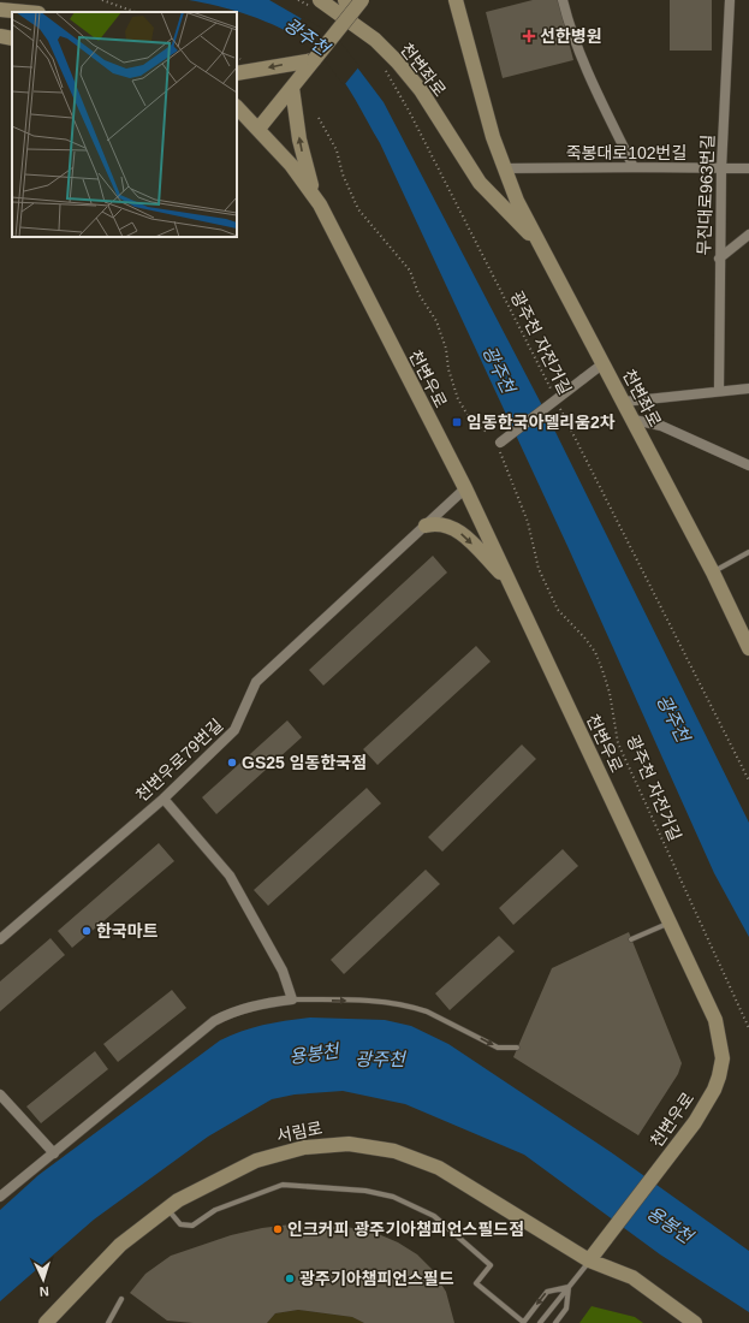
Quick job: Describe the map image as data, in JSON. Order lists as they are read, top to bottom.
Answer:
{
  "streets": {
    "street": [
      "천변좌로",
      "죽봉대로102번길",
      "무진대로963번길",
      "천변우로",
      "천변우로79번길",
      "서림로"
    ],
    "path": ["광주천 자전거길"]
  },
  "crossings": [
    ["천변좌로", "죽봉대로102번길"],
    ["죽봉대로102번길", "무진대로963번길"],
    ["천변우로", "천변우로79번길"],
    ["천변우로", "서림로"]
  ],
  "water": ["광주천", "용봉천"],
  "places": {
    "health": ["선한병원"],
    "transit": ["임동한국아델리움2차"],
    "other": [
      "GS25 임동한국점",
      "한국마트",
      "인크커피 광주기아챔피언스필드점",
      "광주기아챔피언스필드"
    ]
  },
  "north": "bottom"
}
